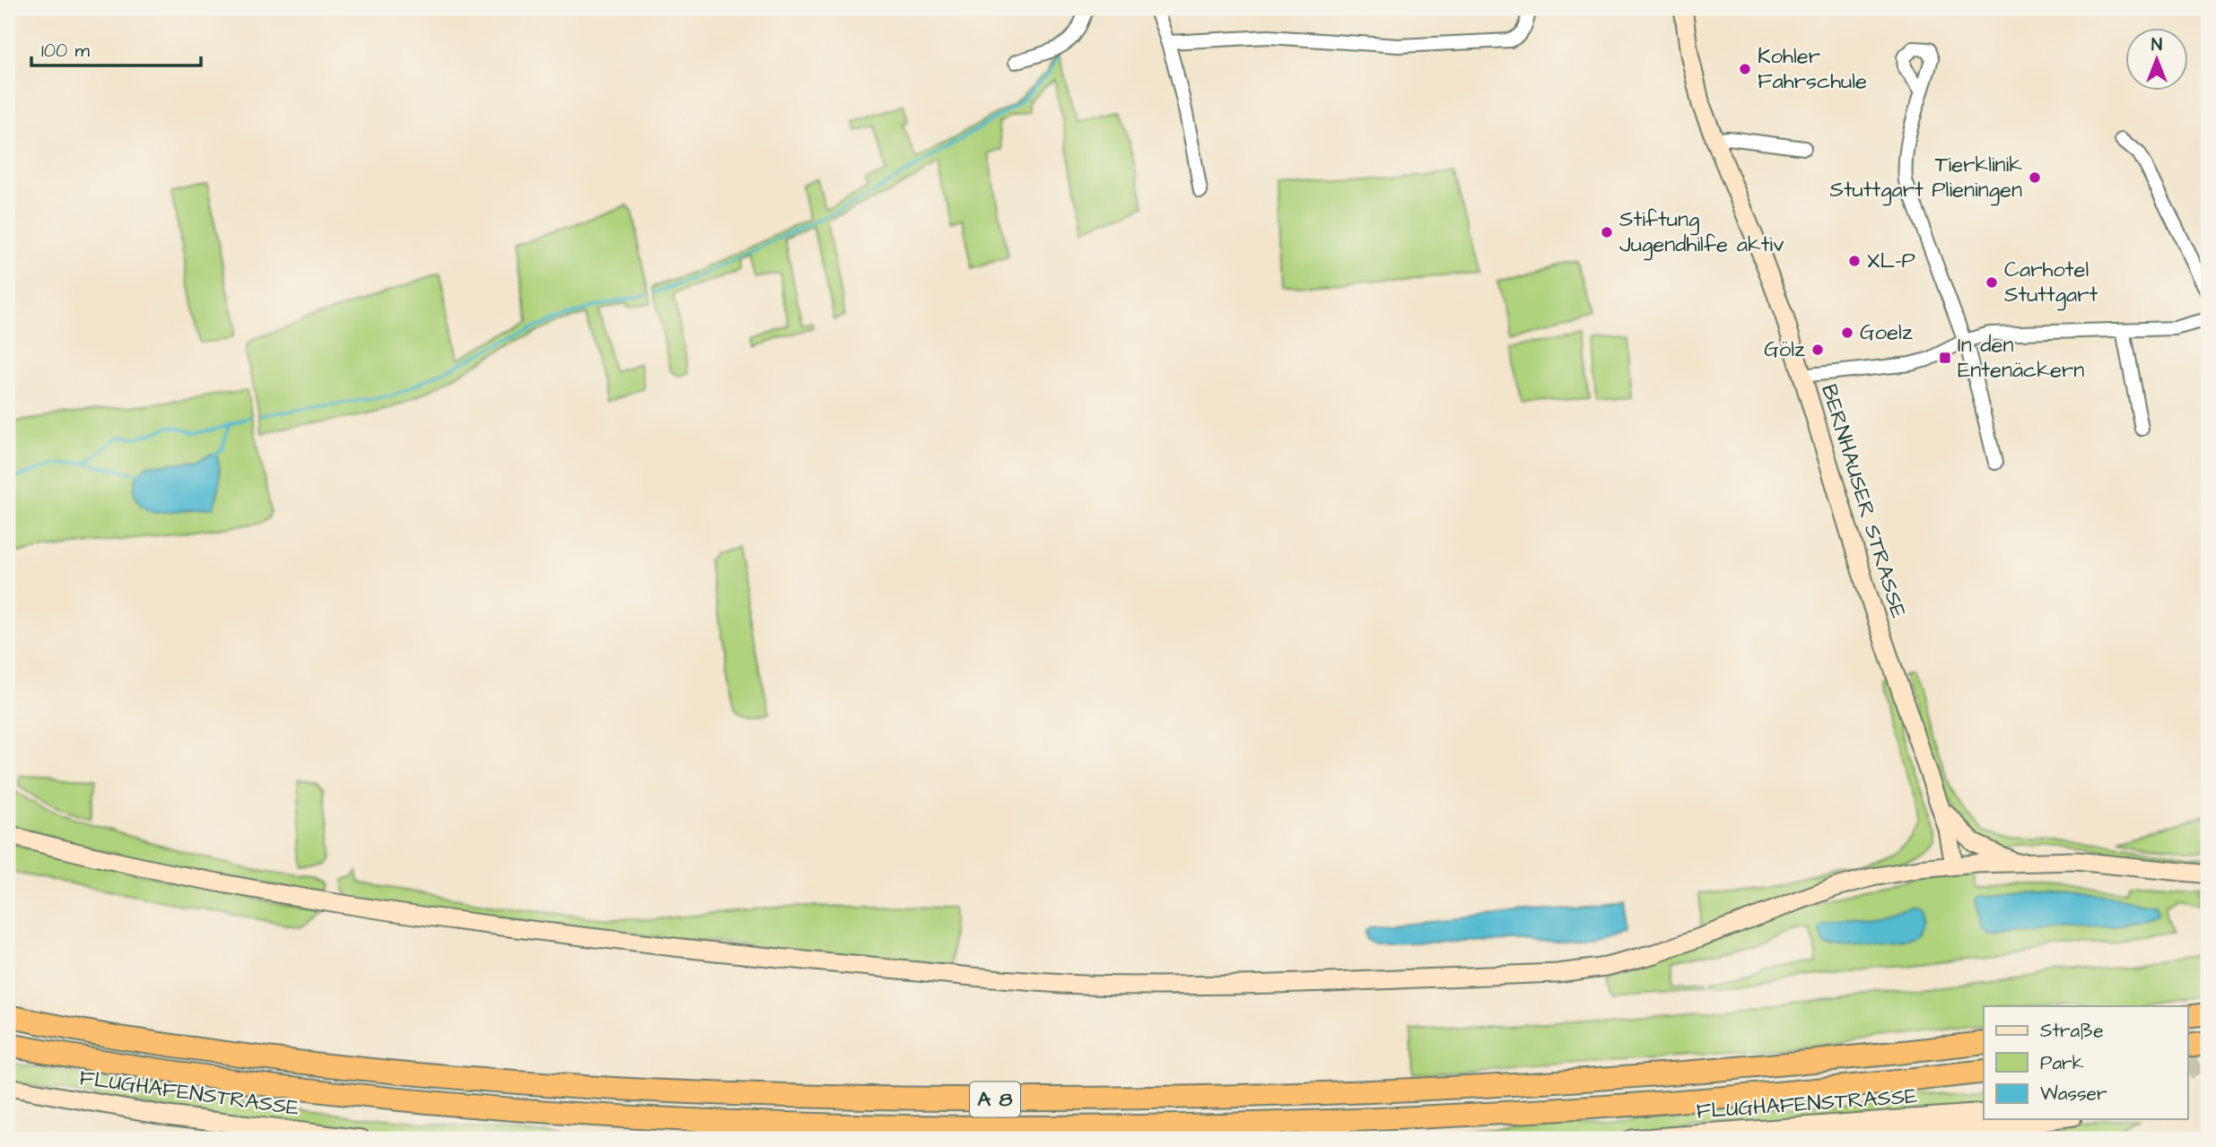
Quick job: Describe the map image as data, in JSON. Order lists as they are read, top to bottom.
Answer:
{
  "streets": {
    "highway": ["A 8"],
    "main road": ["BERNHAUSER STRASSE", "FLUGHAFENSTRASSE"]
  },
  "places": {
    "other": [
      "Kohler Fahrschule",
      "Tierklinik Stuttgart Plieningen",
      "Stiftung Jugendhilfe aktiv",
      "XL-P",
      "Carhotel Stuttgart",
      "Goelz",
      "Gölz"
    ],
    "transit": ["In den Entenäckern"]
  },
  "legend": ["Straße", "Park", "Wasser"],
  "scale_bar": "100 m",
  "north": "top"
}
